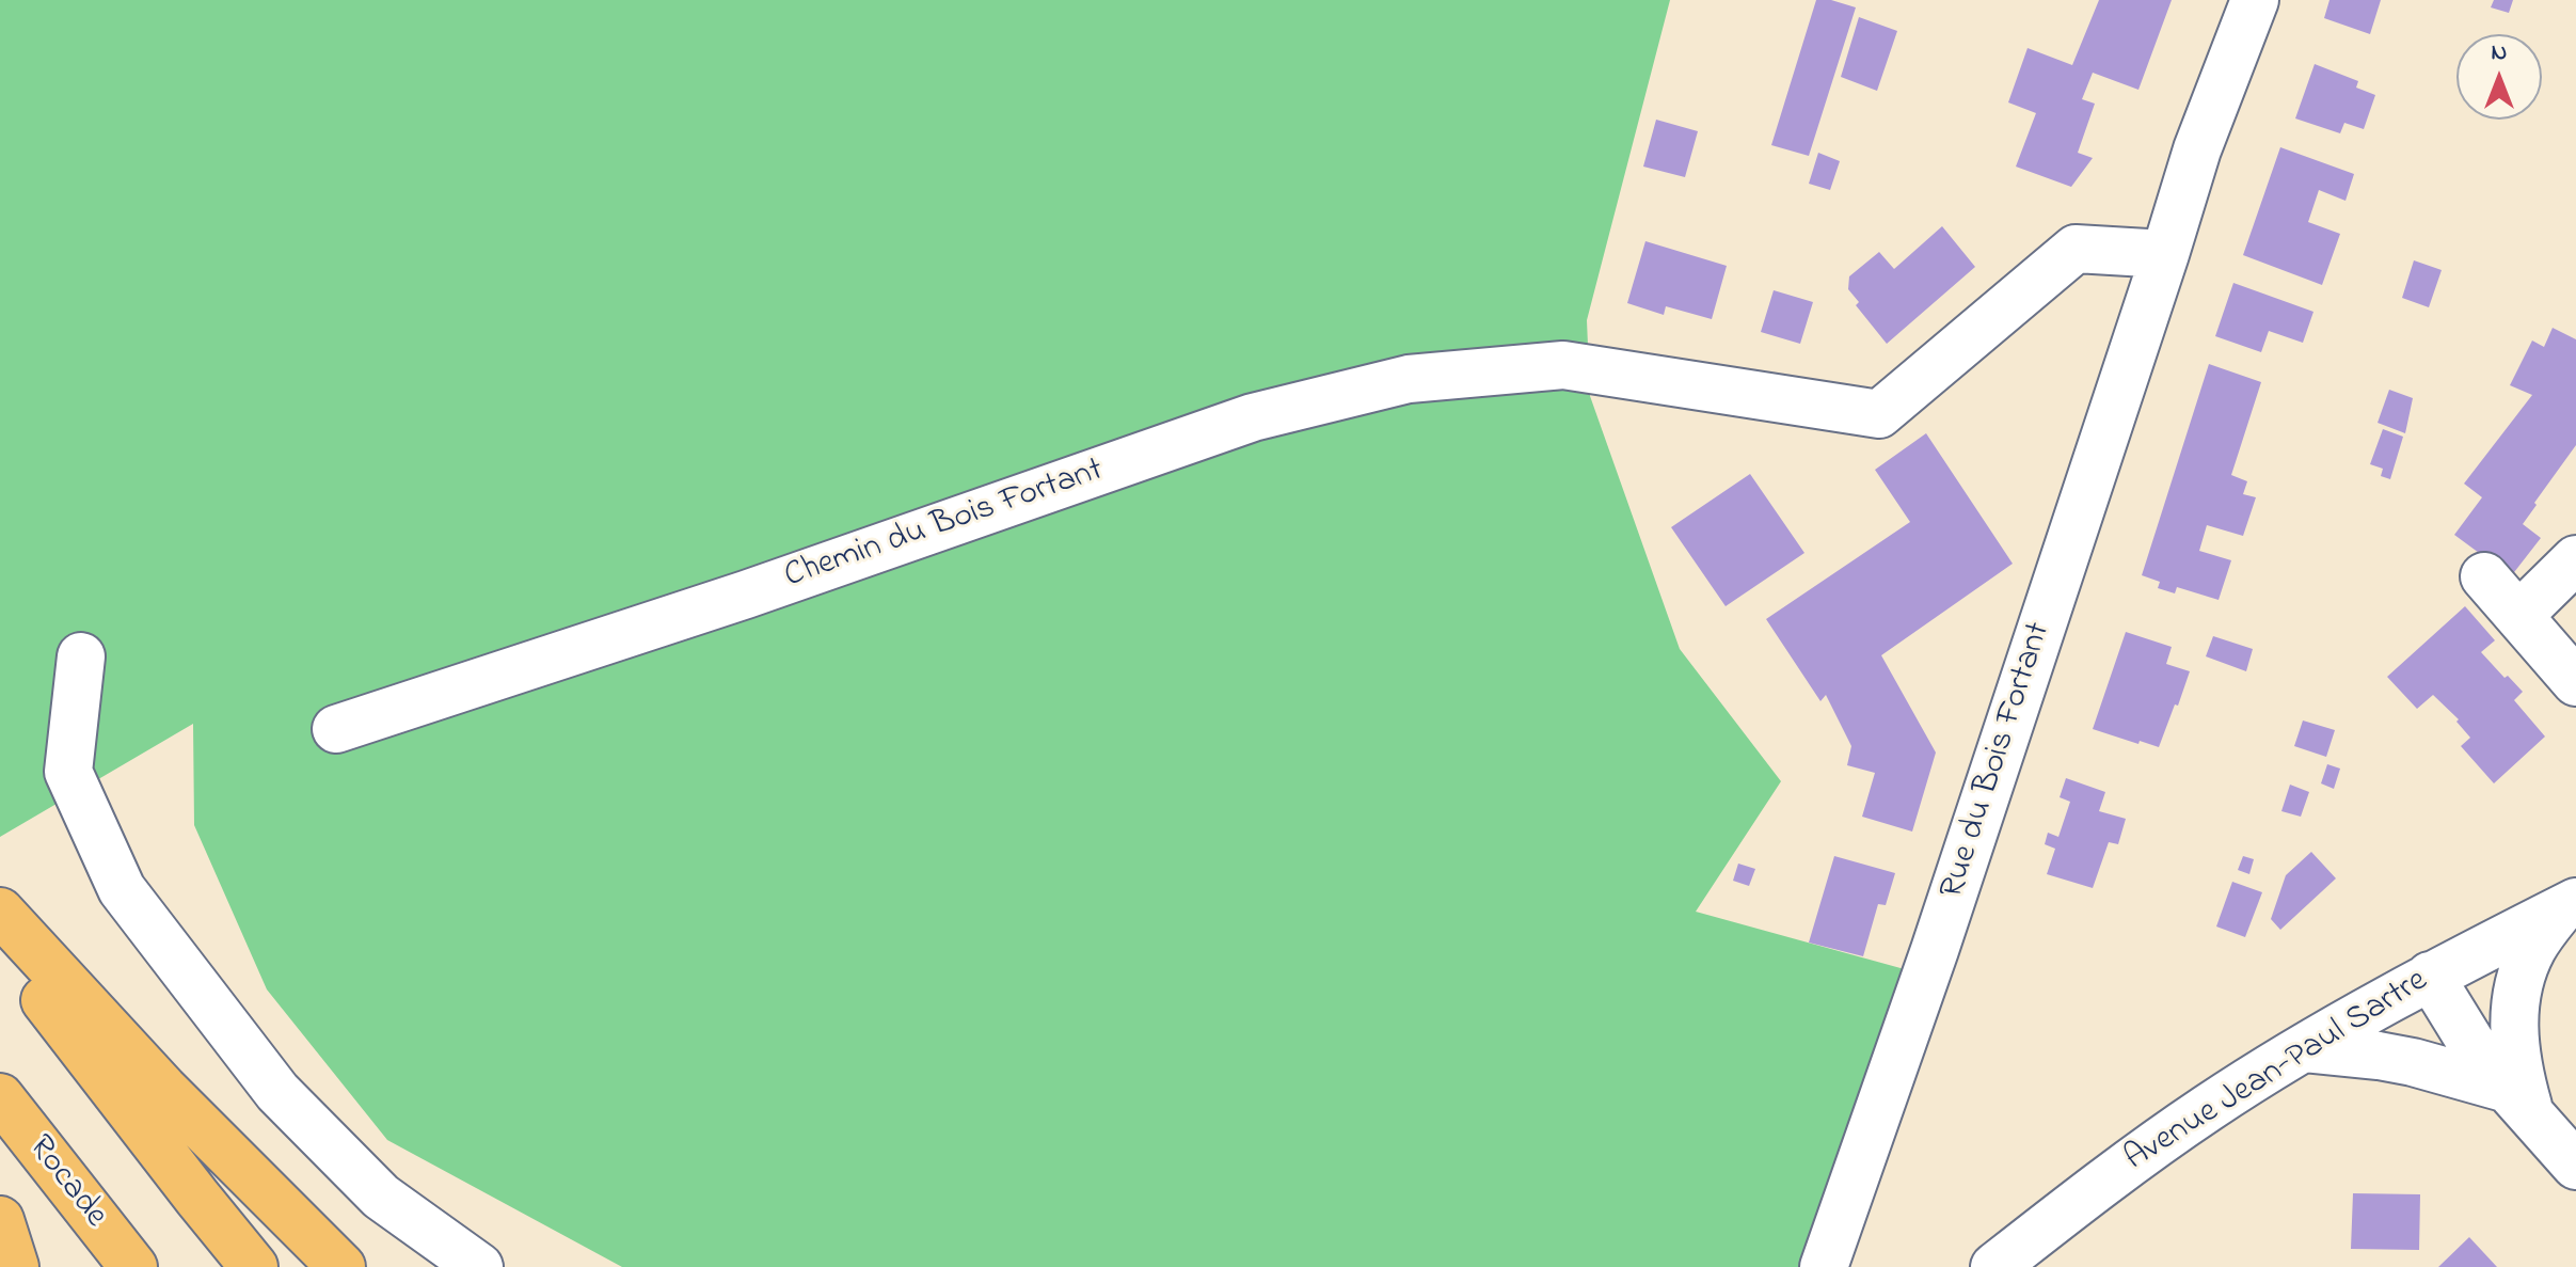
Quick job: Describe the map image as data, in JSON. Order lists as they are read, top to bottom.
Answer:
{
  "streets": {
    "highway": ["Rocade"],
    "street": ["Chemin du Bois Fortant", "Rue du Bois Fortant", "Avenue Jean-Paul Sartre"]
  },
  "crossings": [
    ["Chemin du Bois Fortant", "Rue du Bois Fortant"]
  ],
  "north": "top"
}
